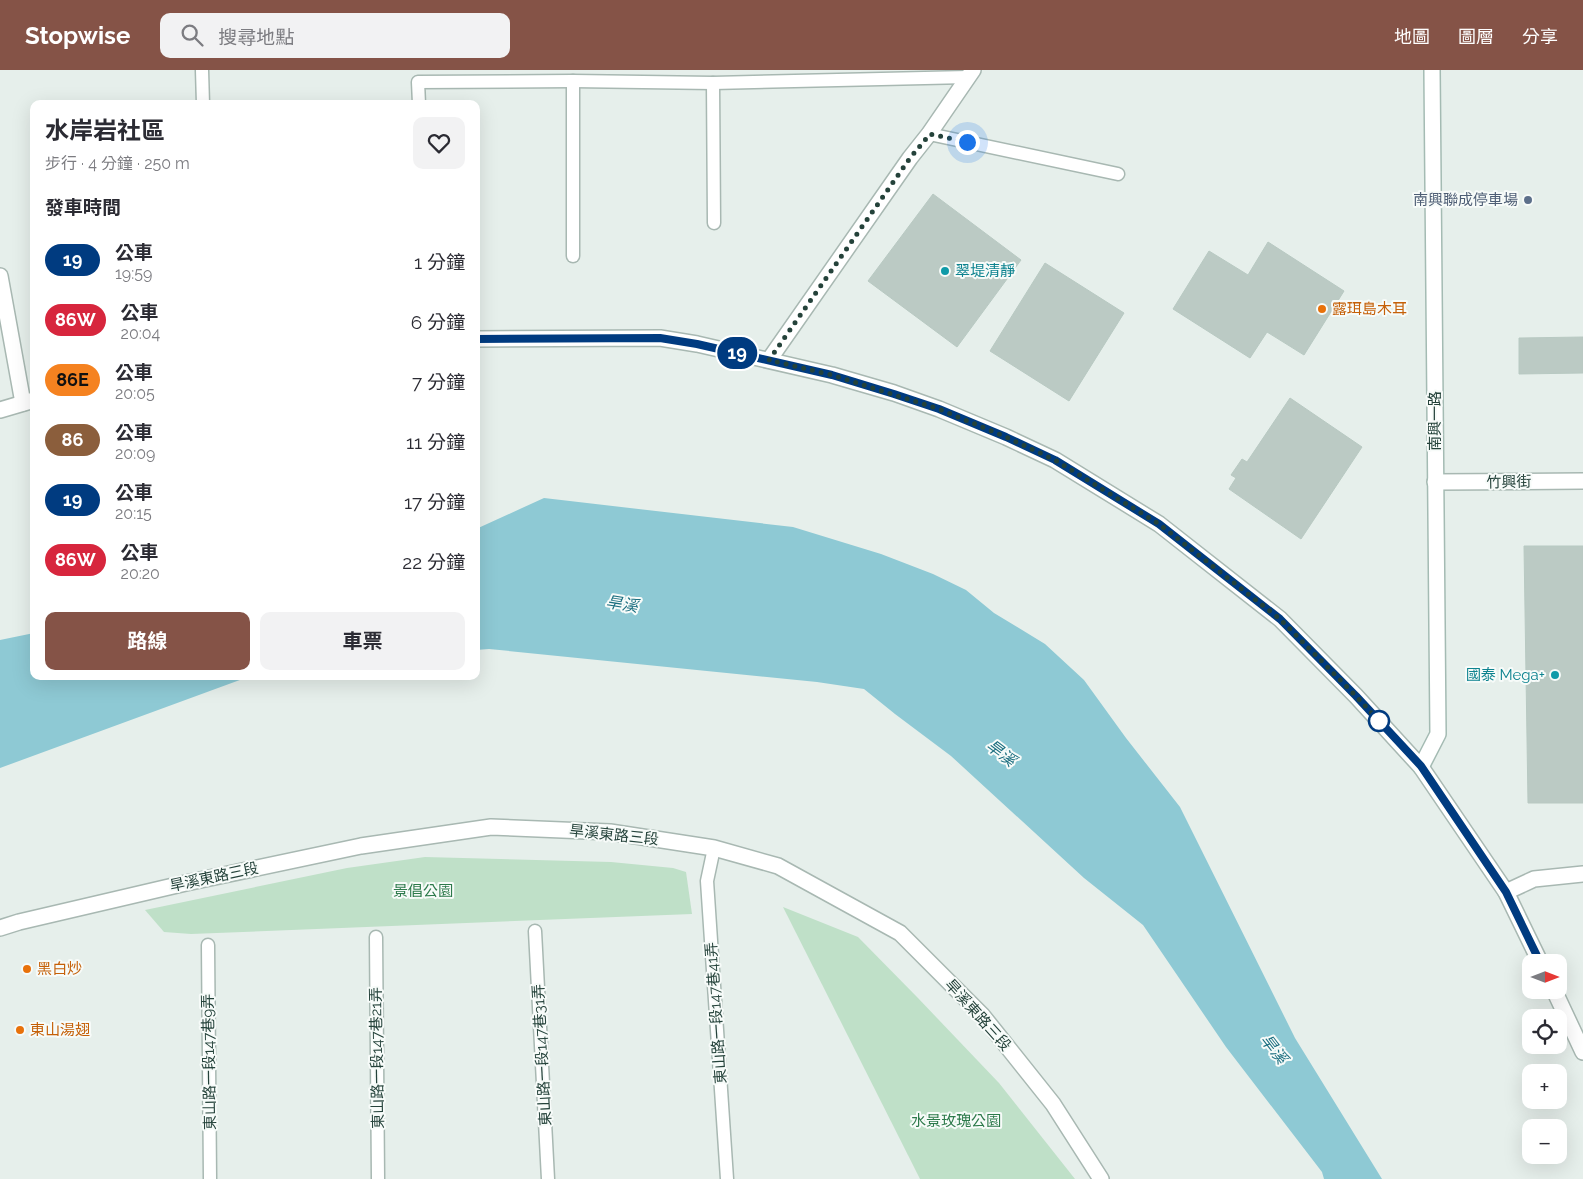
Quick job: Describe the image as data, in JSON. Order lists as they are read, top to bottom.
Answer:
{
  "streets": {
    "street": ["南興一路", "竹興街", "旱溪東路三段"],
    "lane": [
      "東山路一段147巷41弄",
      "東山路一段147巷31弄",
      "東山路一段147巷21弄",
      "東山路一段147巷9弄"
    ]
  },
  "crossings": [
    ["南興一路", "竹興街"],
    ["旱溪東路三段", "東山路一段147巷41弄"]
  ],
  "water": ["旱溪"],
  "parks": ["景倡公園", "水景玫瑰公園"],
  "places": [
    "南興聯成停車場",
    "翠堤清靜",
    "露珥島木耳",
    "國泰 Mega+",
    "黑白炒",
    "東山湯翅"
  ],
  "lines": ["bus line 19"],
  "north": "right",
  "page": {
    "header": "Stopwise",
    "search": "搜尋地點",
    "nav": ["地圖", "圖層", "分享"],
    "on_map": "19",
    "heading": [
      ["水岸岩社區", "步行 · 4 分鐘 · 250 m"],
      "發車時間"
    ],
    "list": [
      {
        "mark": "19",
        "name": "公車",
        "note": "19:59",
        "value": "1 分鐘"
      },
      {
        "mark": "86W",
        "name": "公車",
        "note": "20:04",
        "value": "6 分鐘"
      },
      {
        "mark": "86E",
        "name": "公車",
        "note": "20:05",
        "value": "7 分鐘"
      },
      {
        "mark": "86",
        "name": "公車",
        "note": "20:09",
        "value": "11 分鐘"
      },
      {
        "mark": "19",
        "name": "公車",
        "note": "20:15",
        "value": "17 分鐘"
      },
      {
        "mark": "86W",
        "name": "公車",
        "note": "20:20",
        "value": "22 分鐘"
      }
    ],
    "buttons": ["路線", "車票"],
    "map_buttons": ["+", "−"]
  }
}
